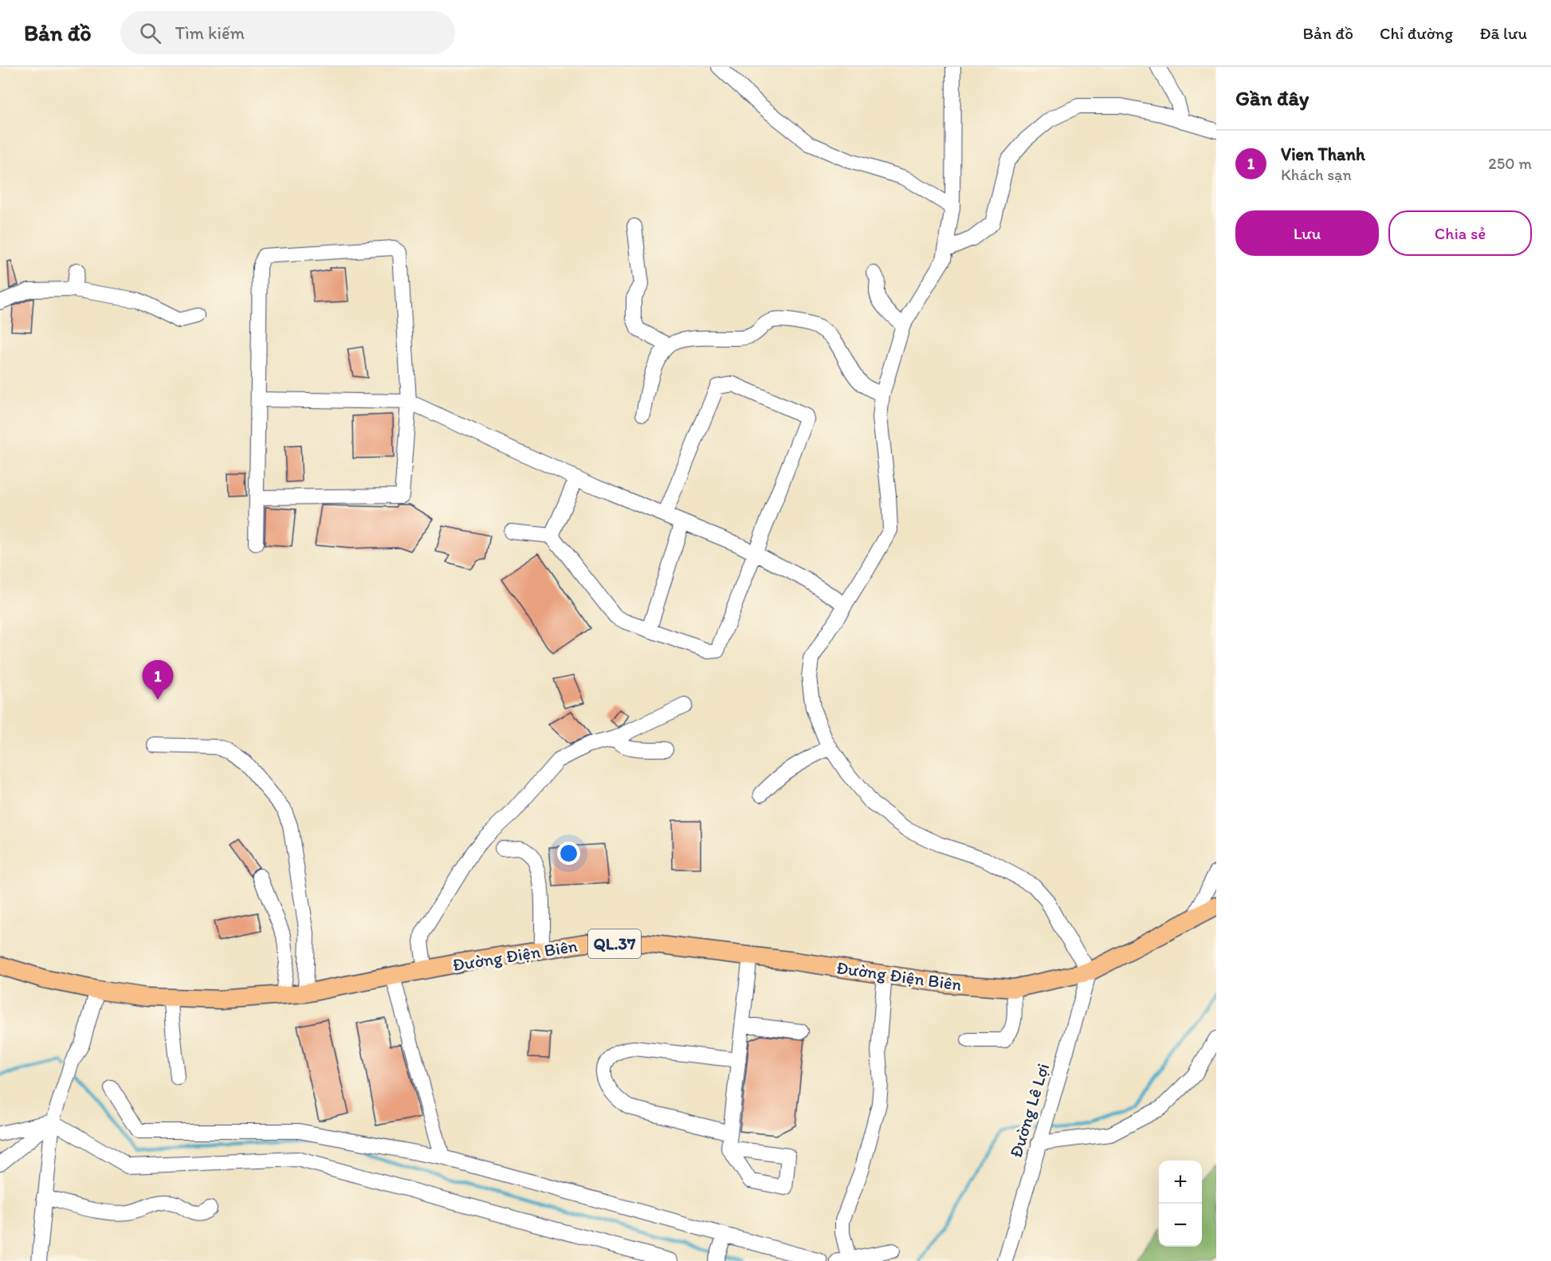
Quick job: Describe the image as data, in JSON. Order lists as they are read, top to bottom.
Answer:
{
  "streets": {
    "main road": ["QL.37", "Đường Điện Biên"],
    "street": ["Đường Lê Lợi"]
  },
  "crossings": [
    ["Đường Điện Biên", "Đường Lê Lợi"]
  ],
  "page": {
    "header": "Bản đồ",
    "search": "Tìm kiếm",
    "nav": ["Bản đồ", "Chỉ đường", "Đã lưu"],
    "heading": "Gần đây",
    "list": [
      {
        "mark": "1",
        "name": "Vien Thanh",
        "note": "Khách sạn",
        "value": "250 m"
      }
    ],
    "buttons": ["Lưu", "Chia sẻ"],
    "pins": "1",
    "map_buttons": ["+", "−"]
  }
}
